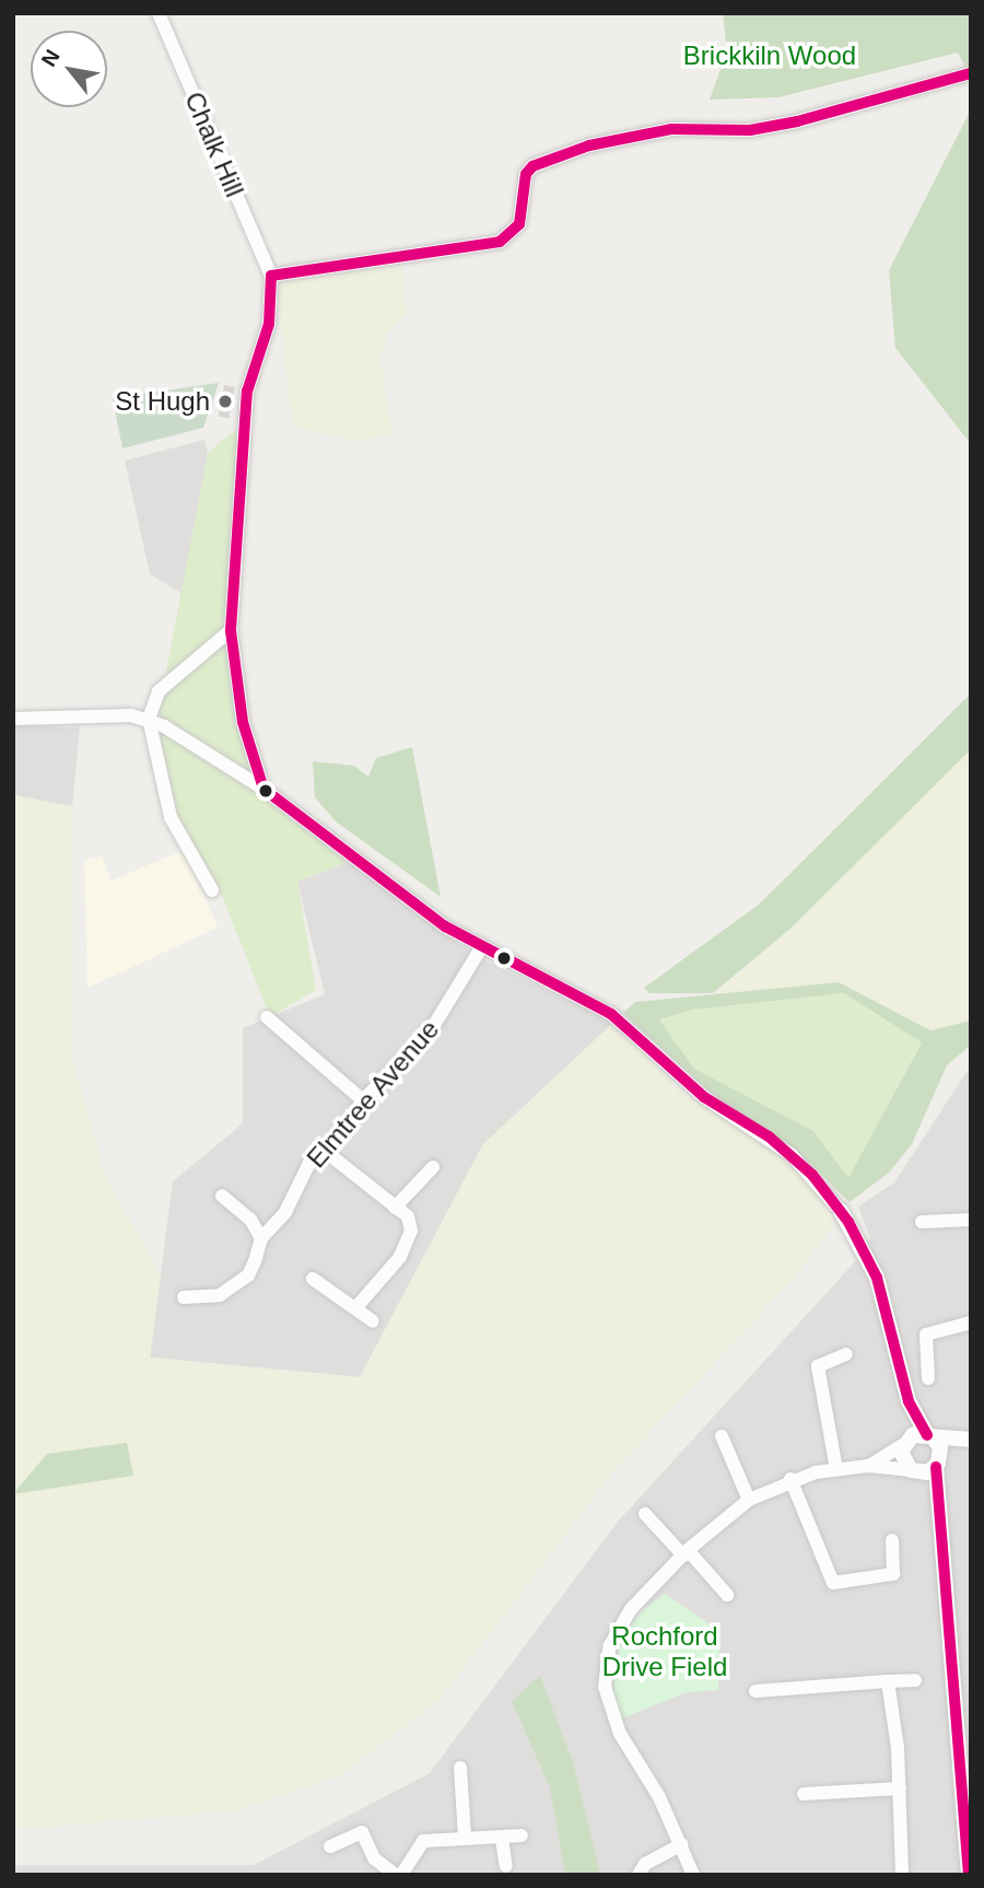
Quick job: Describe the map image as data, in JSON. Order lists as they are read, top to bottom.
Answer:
{
  "streets": {
    "street": ["Chalk Hill", "Elmtree Avenue"]
  },
  "parks": ["Brickkiln Wood", "Rochford Drive Field"],
  "places": ["St Hugh"],
  "north": "top left"
}
